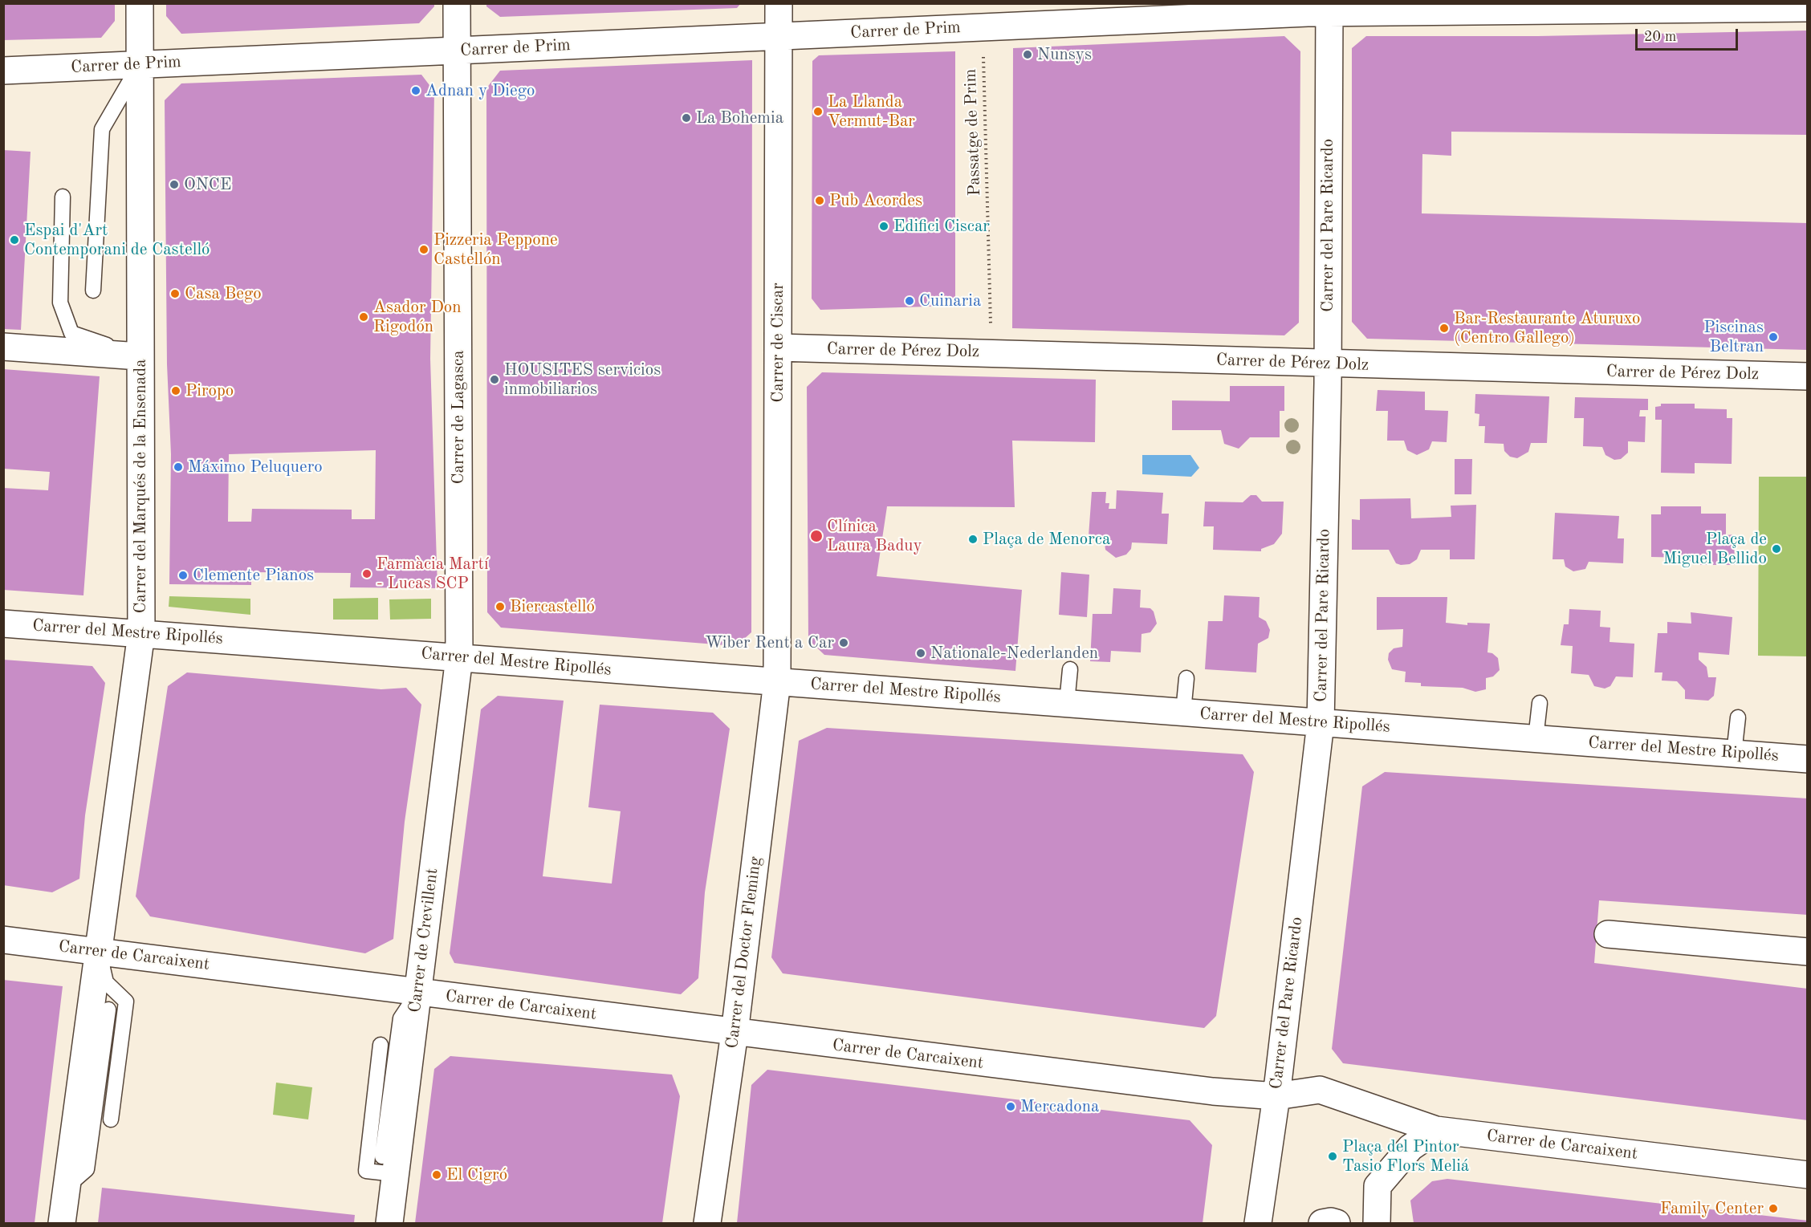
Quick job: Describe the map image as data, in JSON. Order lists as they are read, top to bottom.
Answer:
{
  "streets": {
    "street": [
      "Carrer de Prim",
      "Carrer del Pare Ricardo",
      "Carrer de Ciscar",
      "Carrer de Pérez Dolz",
      "Carrer de Lagasca",
      "Carrer del Marqués de la Ensenada",
      "Carrer del Mestre Ripollés",
      "Carrer de Crevillent",
      "Carrer del Doctor Fleming",
      "Carrer de Carcaixent"
    ],
    "path": ["Passatge de Prim"]
  },
  "crossings": [
    ["Carrer de Prim", "Passatge de Prim"],
    ["Carrer de Prim", "Carrer del Pare Ricardo"],
    ["Carrer de Prim", "Carrer de Ciscar"],
    ["Carrer de Prim", "Carrer de Lagasca"],
    ["Carrer de Prim", "Carrer del Marqués de la Ensenada"],
    ["Passatge de Prim", "Carrer de Pérez Dolz"],
    ["Carrer del Pare Ricardo", "Carrer de Pérez Dolz"],
    ["Carrer del Pare Ricardo", "Carrer del Mestre Ripollés"],
    ["Carrer del Pare Ricardo", "Carrer de Carcaixent"],
    ["Carrer de Ciscar", "Carrer de Pérez Dolz"],
    ["Carrer de Ciscar", "Carrer del Mestre Ripollés"],
    ["Carrer de Ciscar", "Carrer del Doctor Fleming"],
    ["Carrer de Lagasca", "Carrer del Mestre Ripollés"],
    ["Carrer de Lagasca", "Carrer de Crevillent"],
    ["Carrer del Marqués de la Ensenada", "Carrer del Mestre Ripollés"],
    ["Carrer del Marqués de la Ensenada", "Carrer de Carcaixent"],
    ["Carrer del Mestre Ripollés", "Carrer de Crevillent"],
    ["Carrer del Mestre Ripollés", "Carrer del Doctor Fleming"],
    ["Carrer de Crevillent", "Carrer de Carcaixent"],
    ["Carrer del Doctor Fleming", "Carrer de Carcaixent"]
  ],
  "places": [
    "Nunsys",
    "Adnan y Diego",
    "La Llanda Vermut-Bar",
    "La Bohemia",
    "ONCE",
    "Pub Acordes",
    "Edifici Ciscar",
    "Espai d'Art Contemporani de Castelló",
    "Pizzeria Peppone Castellón",
    "Casa Bego",
    "Cuinaria",
    "Asador Don Rigodón",
    "Bar-Restaurante Aturuxo (Centro Gallego)",
    "Piscinas Beltran",
    "HOUSITES servicios inmobiliarios",
    "Piropo",
    "Máximo Peluquero",
    "Clínica Laura Baduy",
    "Plaça de Menorca",
    "Plaça de Miguel Bellido",
    "Farmàcia Martí - Lucas SCP",
    "Clemente Pianos",
    "Biercastelló",
    "Wiber Rent a Car",
    "Nationale-Nederlanden",
    "Mercadona",
    "Plaça del Pintor Tasio Flors Meliá",
    "El Cigró",
    "Family Center"
  ],
  "scale_bar": "20 m"
}
